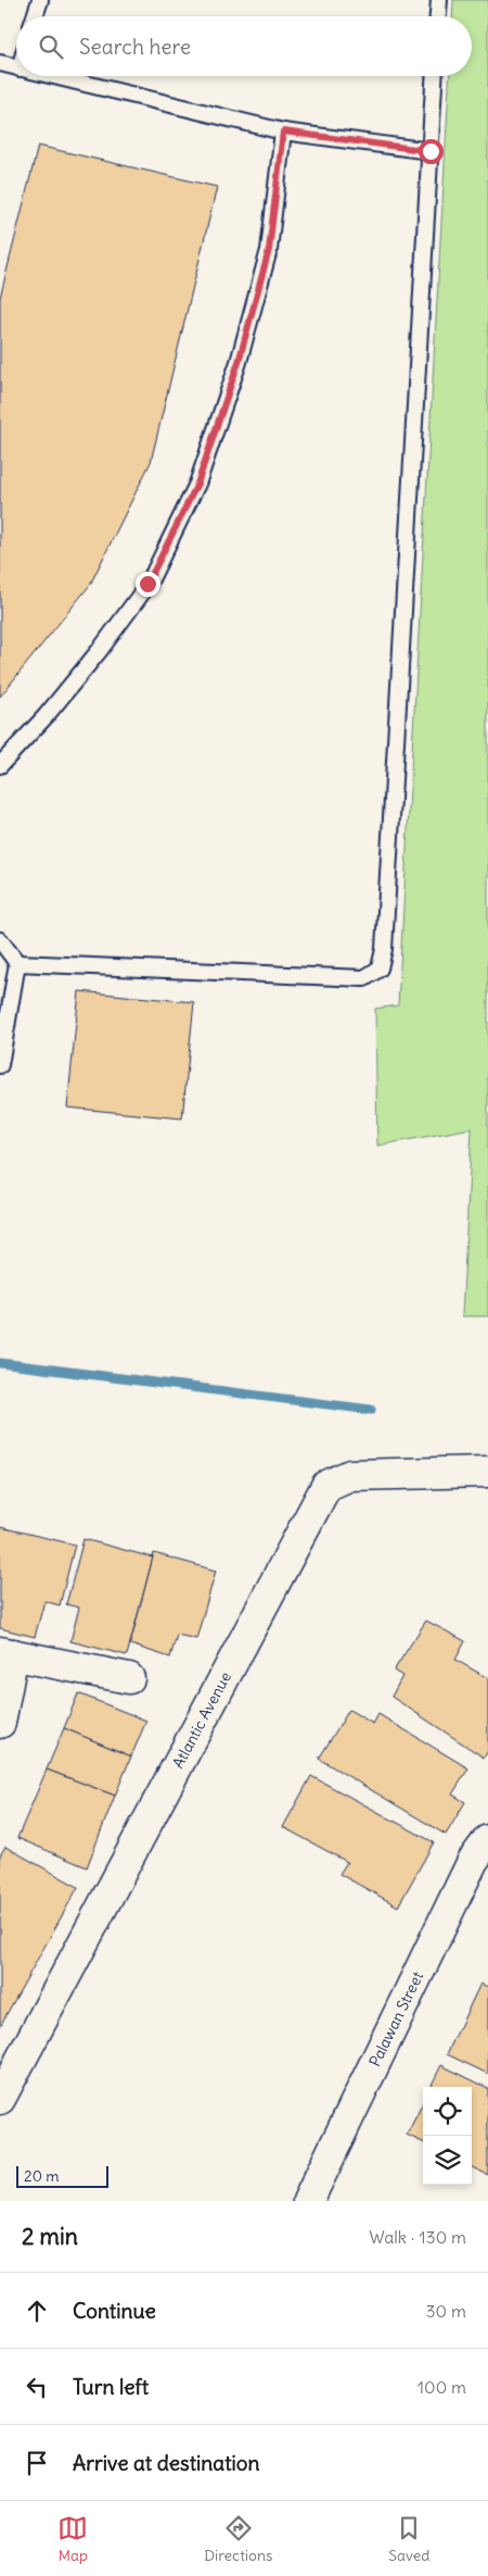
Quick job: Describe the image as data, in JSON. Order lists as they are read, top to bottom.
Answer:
{
  "streets": {
    "street": ["Atlantic Avenue", "Palawan Street"]
  },
  "scale_bar": "20 m",
  "page": {
    "search": "Search here",
    "scale": "20 m",
    "heading": ["2 min", "Walk · 130 m"],
    "list": [
      ["Continue", "30 m"],
      ["Turn left", "100 m"],
      "Arrive at destination"
    ],
    "nav": ["Map", "Directions", "Saved"]
  }
}
